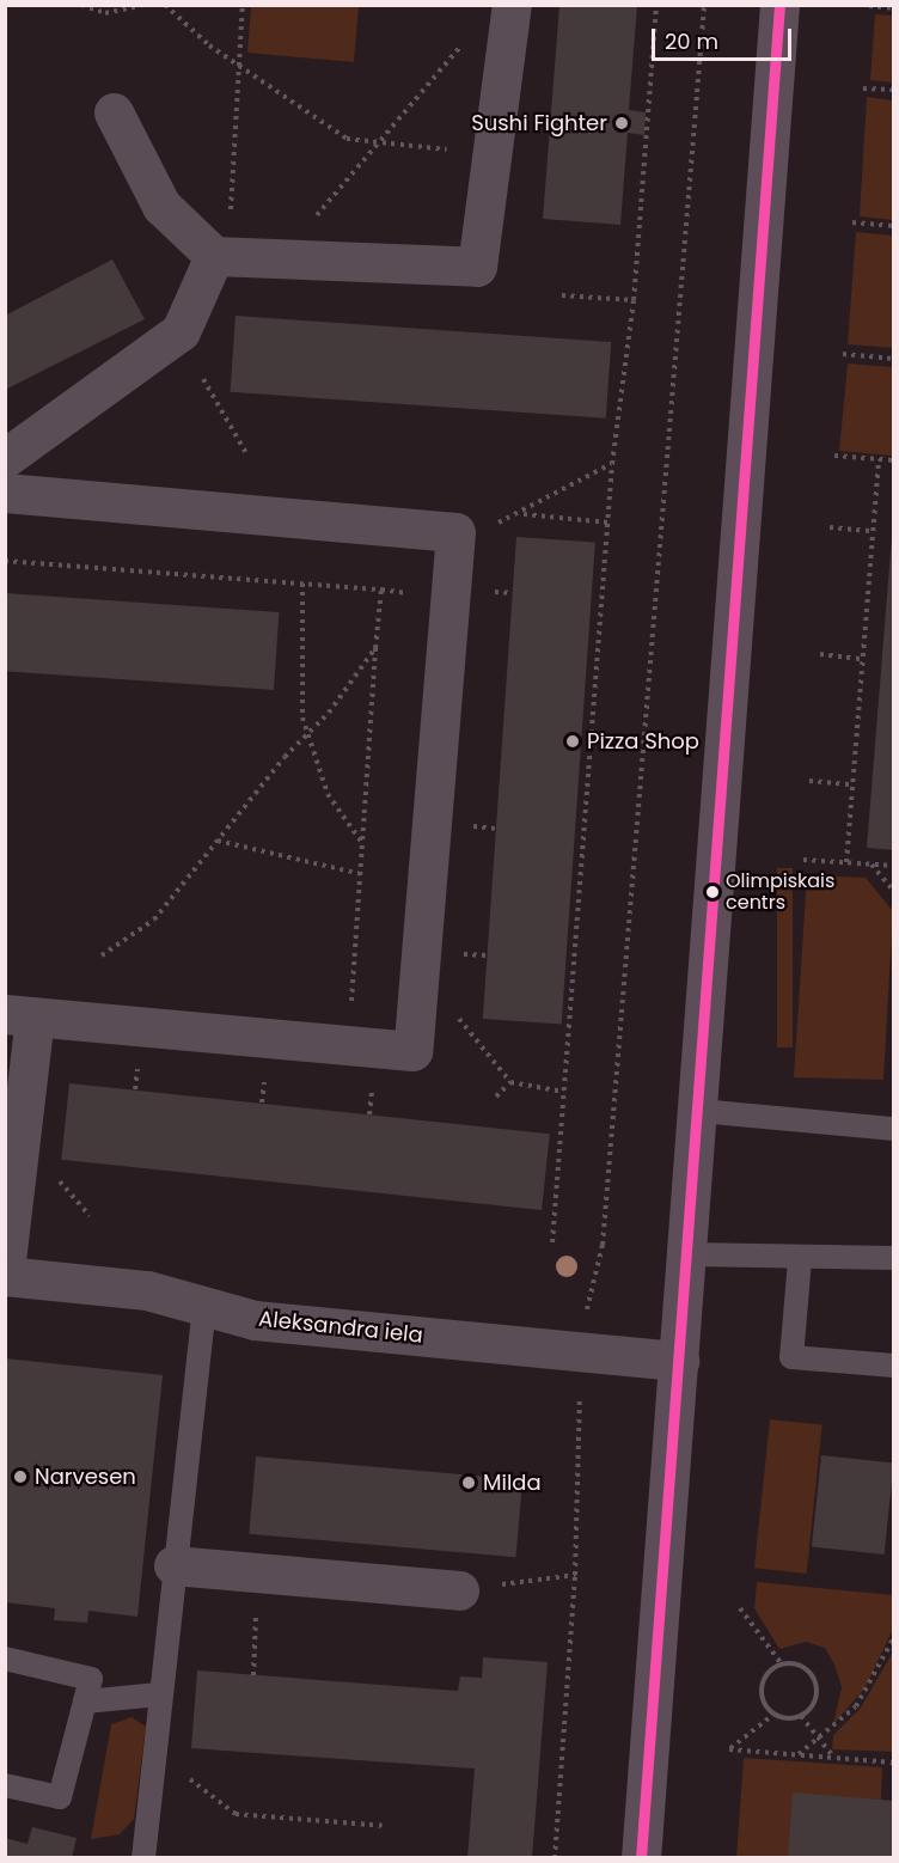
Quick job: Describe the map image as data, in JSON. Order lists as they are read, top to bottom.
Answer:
{
  "streets": {
    "street": ["Aleksandra iela"]
  },
  "places": [
    "Sushi Fighter",
    "Pizza Shop",
    "Olimpiskais centrs",
    "Narvesen",
    "Milda"
  ],
  "scale_bar": "20 m"
}
